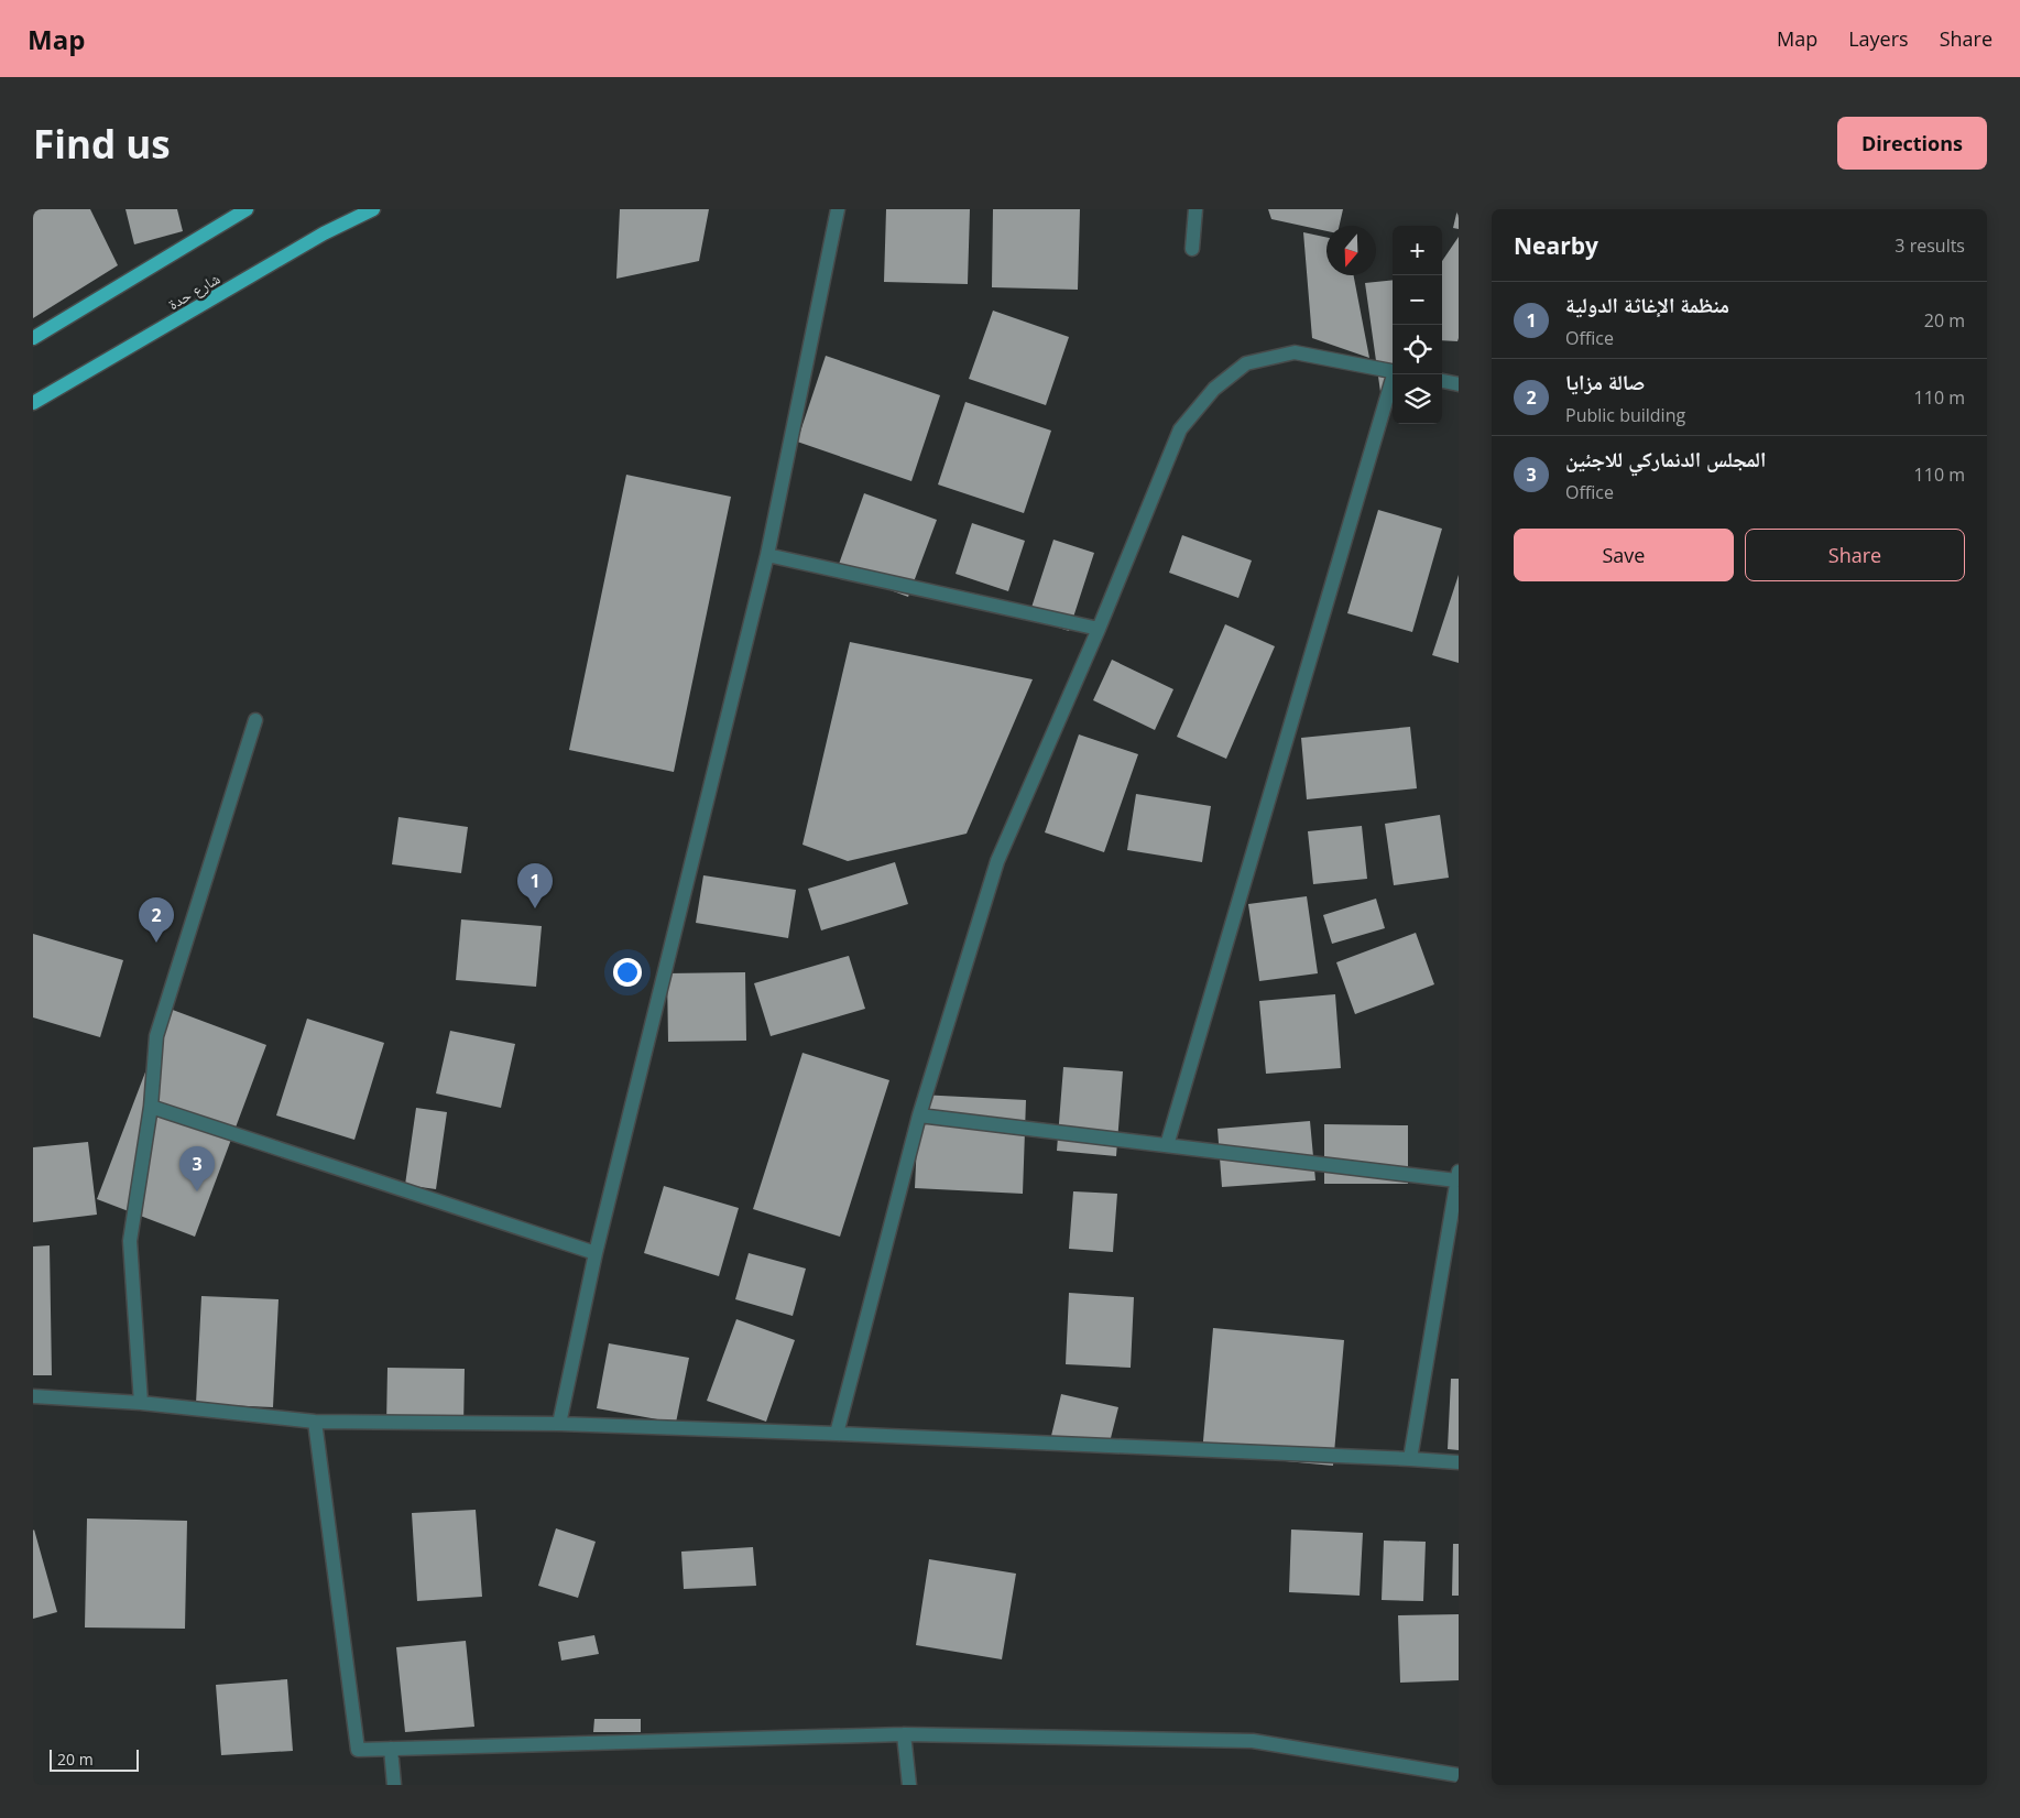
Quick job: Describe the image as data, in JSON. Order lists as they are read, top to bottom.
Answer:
{
  "streets": {
    "main road": ["شارع حدة"]
  },
  "scale_bar": "20 m",
  "north": "bottom",
  "page": {
    "header": "Map",
    "nav": ["Map", "Layers", "Share"],
    "buttons": [
      "Directions",
      ["Save", "Share"]
    ],
    "title": "Find us",
    "heading": ["Nearby", "3 results"],
    "map_buttons": ["+", "−"],
    "list": [
      {
        "mark": "1",
        "name": "منظمة الإغاثة الدولية",
        "note": "Office",
        "value": "20 m"
      },
      {
        "mark": "2",
        "name": "صالة مزايا",
        "note": "Public building",
        "value": "110 m"
      },
      {
        "mark": "3",
        "name": "المجلس الدنماركي للاجئين",
        "note": "Office",
        "value": "110 m"
      }
    ],
    "pins": ["1", "2", "3"],
    "scale": "20 m"
  }
}
